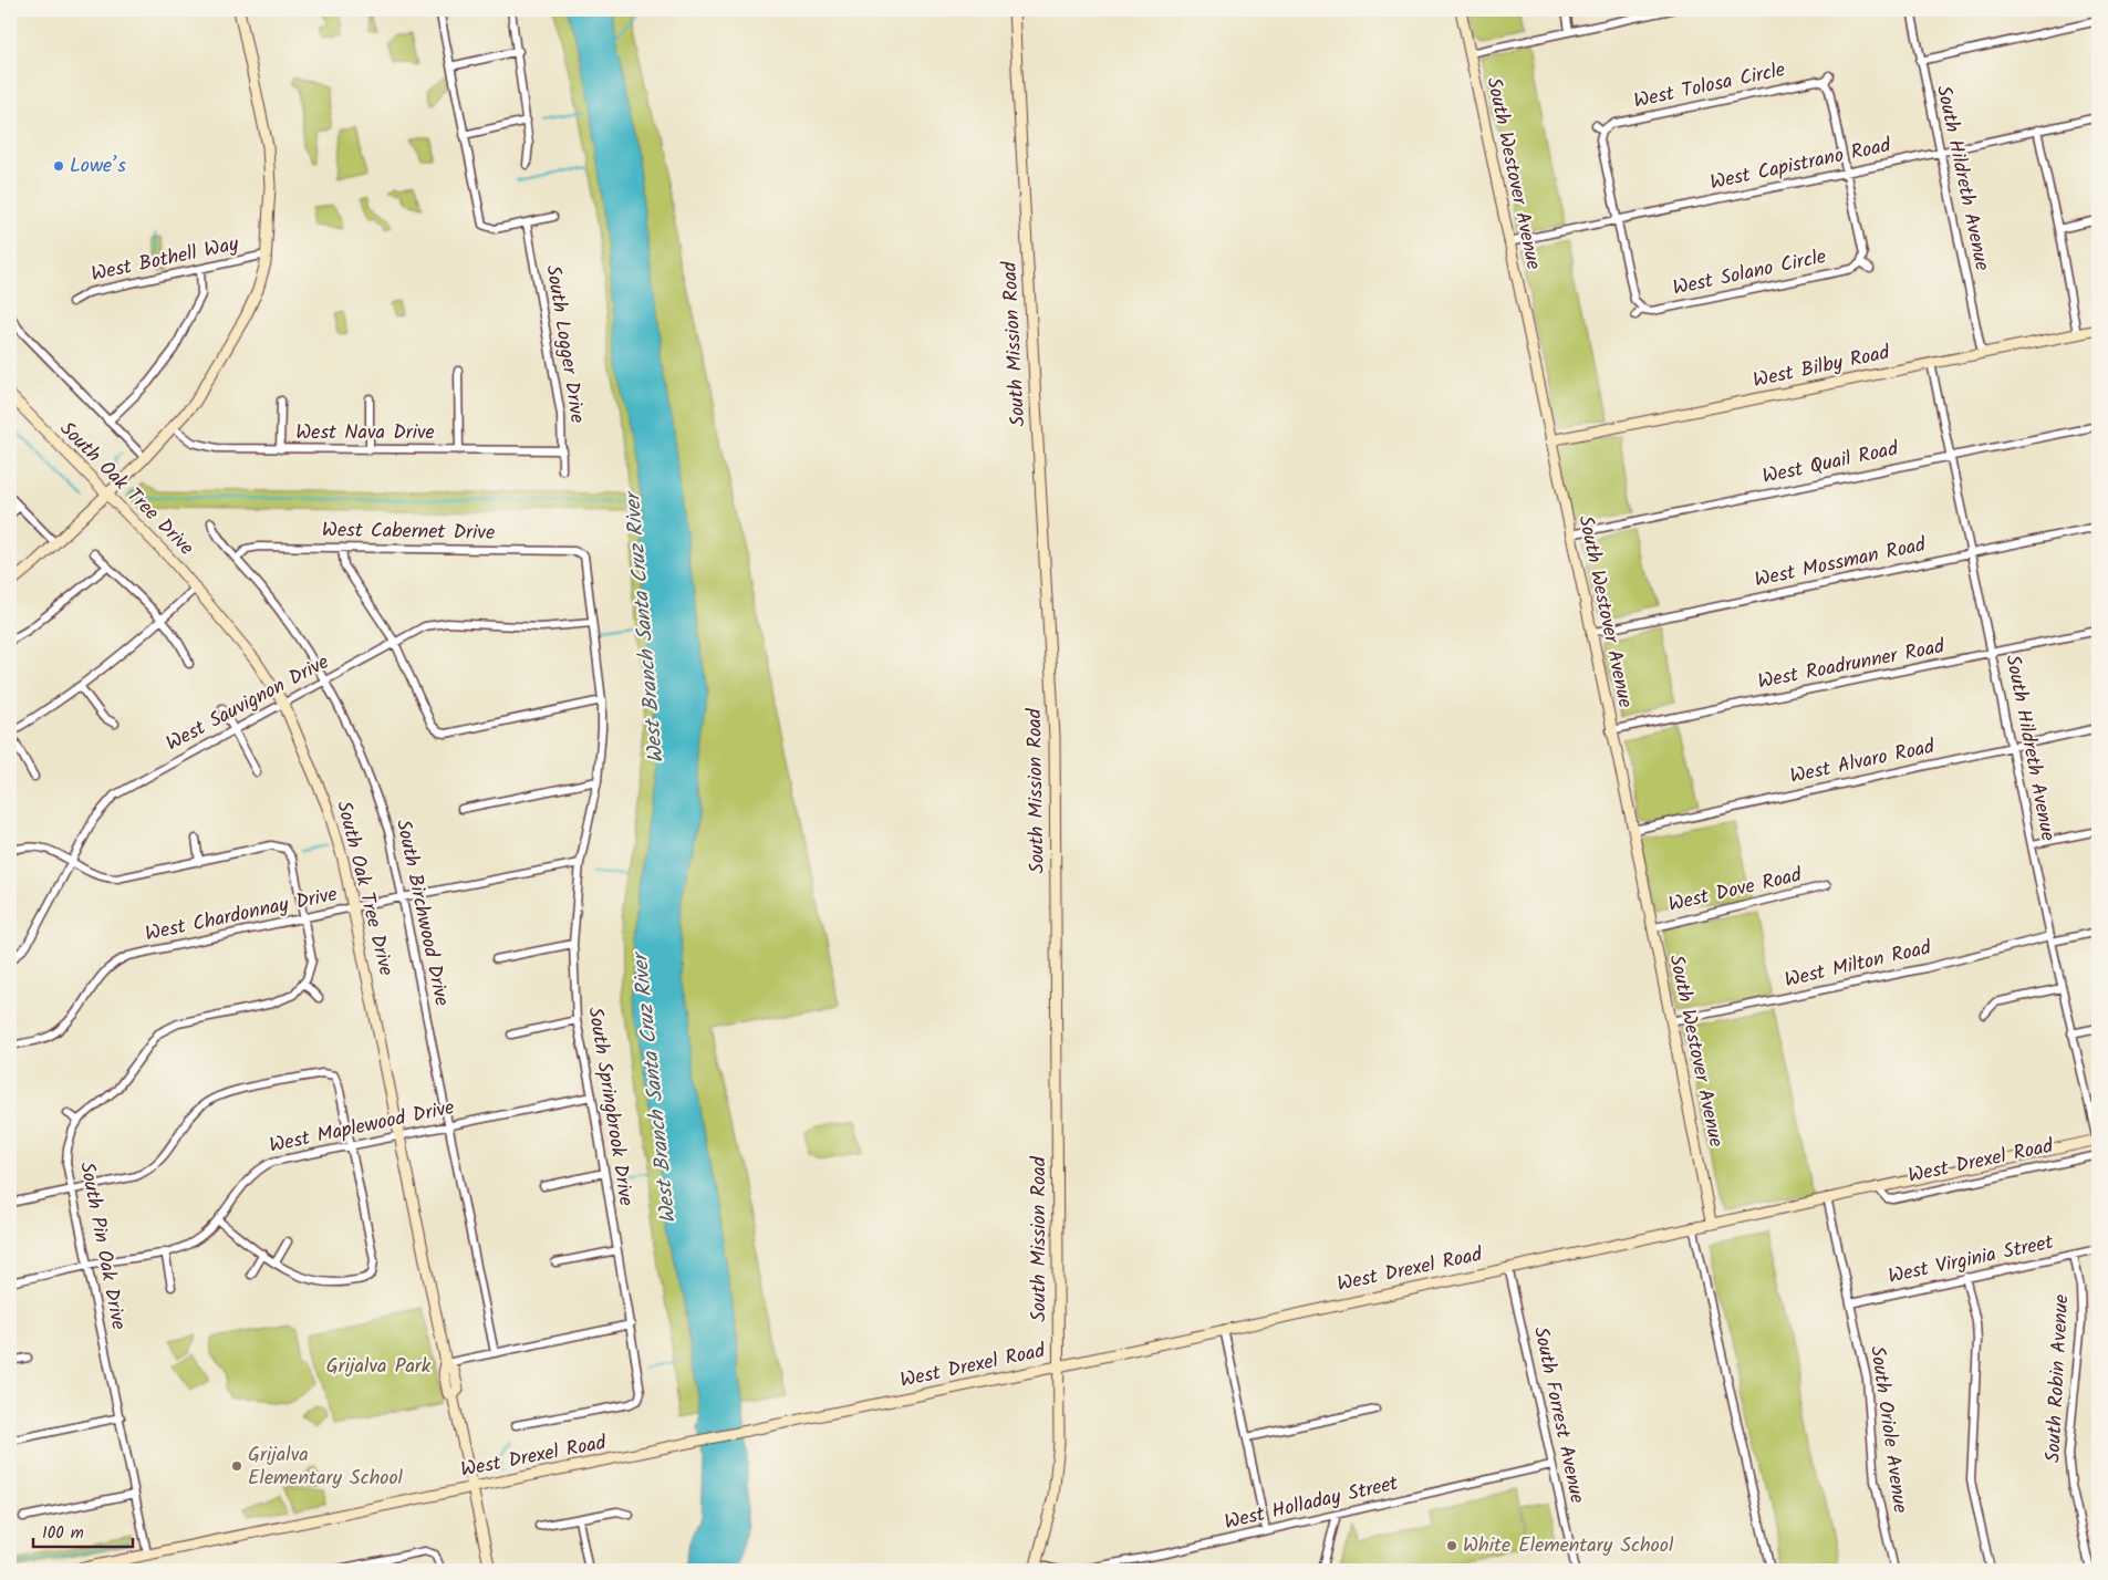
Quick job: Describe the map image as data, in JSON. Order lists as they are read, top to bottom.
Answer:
{
  "streets": {
    "street": [
      "West Tolosa Circle",
      "West Capistrano Road",
      "South Westover Avenue",
      "South Hildreth Avenue",
      "West Bothell Way",
      "West Solano Circle",
      "South Logger Drive",
      "South Mission Road",
      "West Bilby Road",
      "West Nava Drive",
      "West Quail Road",
      "South Oak Tree Drive",
      "West Cabernet Drive",
      "West Mossman Road",
      "West Roadrunner Road",
      "West Sauvignon Drive",
      "West Alvaro Road",
      "West Dove Road",
      "South Birchwood Drive",
      "West Chardonnay Drive",
      "West Milton Road",
      "South Springbrook Drive",
      "West Maplewood Drive",
      "West Drexel Road",
      "South Pin Oak Drive",
      "West Virginia Street",
      "South Robin Avenue",
      "South Forrest Avenue",
      "South Oriole Avenue",
      "West Holladay Street"
    ]
  },
  "crossings": [
    ["West Capistrano Road", "South Westover Avenue"],
    ["West Capistrano Road", "South Hildreth Avenue"],
    ["South Westover Avenue", "West Bilby Road"],
    ["South Westover Avenue", "West Quail Road"],
    ["South Westover Avenue", "West Mossman Road"],
    ["South Westover Avenue", "West Roadrunner Road"],
    ["South Westover Avenue", "West Alvaro Road"],
    ["South Westover Avenue", "West Dove Road"],
    ["South Westover Avenue", "West Milton Road"],
    ["South Westover Avenue", "West Drexel Road"],
    ["South Hildreth Avenue", "West Bilby Road"],
    ["South Hildreth Avenue", "West Quail Road"],
    ["South Hildreth Avenue", "West Mossman Road"],
    ["South Hildreth Avenue", "West Roadrunner Road"],
    ["South Hildreth Avenue", "West Alvaro Road"],
    ["South Hildreth Avenue", "West Milton Road"],
    ["South Hildreth Avenue", "West Drexel Road"],
    ["South Logger Drive", "West Nava Drive"],
    ["South Mission Road", "West Drexel Road"],
    ["South Oak Tree Drive", "West Sauvignon Drive"],
    ["South Oak Tree Drive", "West Chardonnay Drive"],
    ["South Oak Tree Drive", "West Maplewood Drive"],
    ["South Oak Tree Drive", "West Drexel Road"],
    ["West Cabernet Drive", "South Birchwood Drive"],
    ["West Cabernet Drive", "South Springbrook Drive"],
    ["West Sauvignon Drive", "South Birchwood Drive"],
    ["West Sauvignon Drive", "South Springbrook Drive"],
    ["South Birchwood Drive", "West Chardonnay Drive"],
    ["South Birchwood Drive", "West Maplewood Drive"],
    ["West Chardonnay Drive", "South Springbrook Drive"],
    ["South Springbrook Drive", "West Maplewood Drive"],
    ["West Maplewood Drive", "South Pin Oak Drive"],
    ["West Drexel Road", "South Pin Oak Drive"],
    ["West Drexel Road", "South Forrest Avenue"],
    ["West Drexel Road", "South Oriole Avenue"],
    ["West Virginia Street", "South Robin Avenue"],
    ["West Virginia Street", "South Oriole Avenue"],
    ["South Forrest Avenue", "West Holladay Street"]
  ],
  "water": ["West Branch Santa Cruz River"],
  "parks": ["Grijalva Park"],
  "places": ["Lowe’s", "Grijalva Elementary School", "White Elementary School"],
  "scale_bar": "100 m"
}
